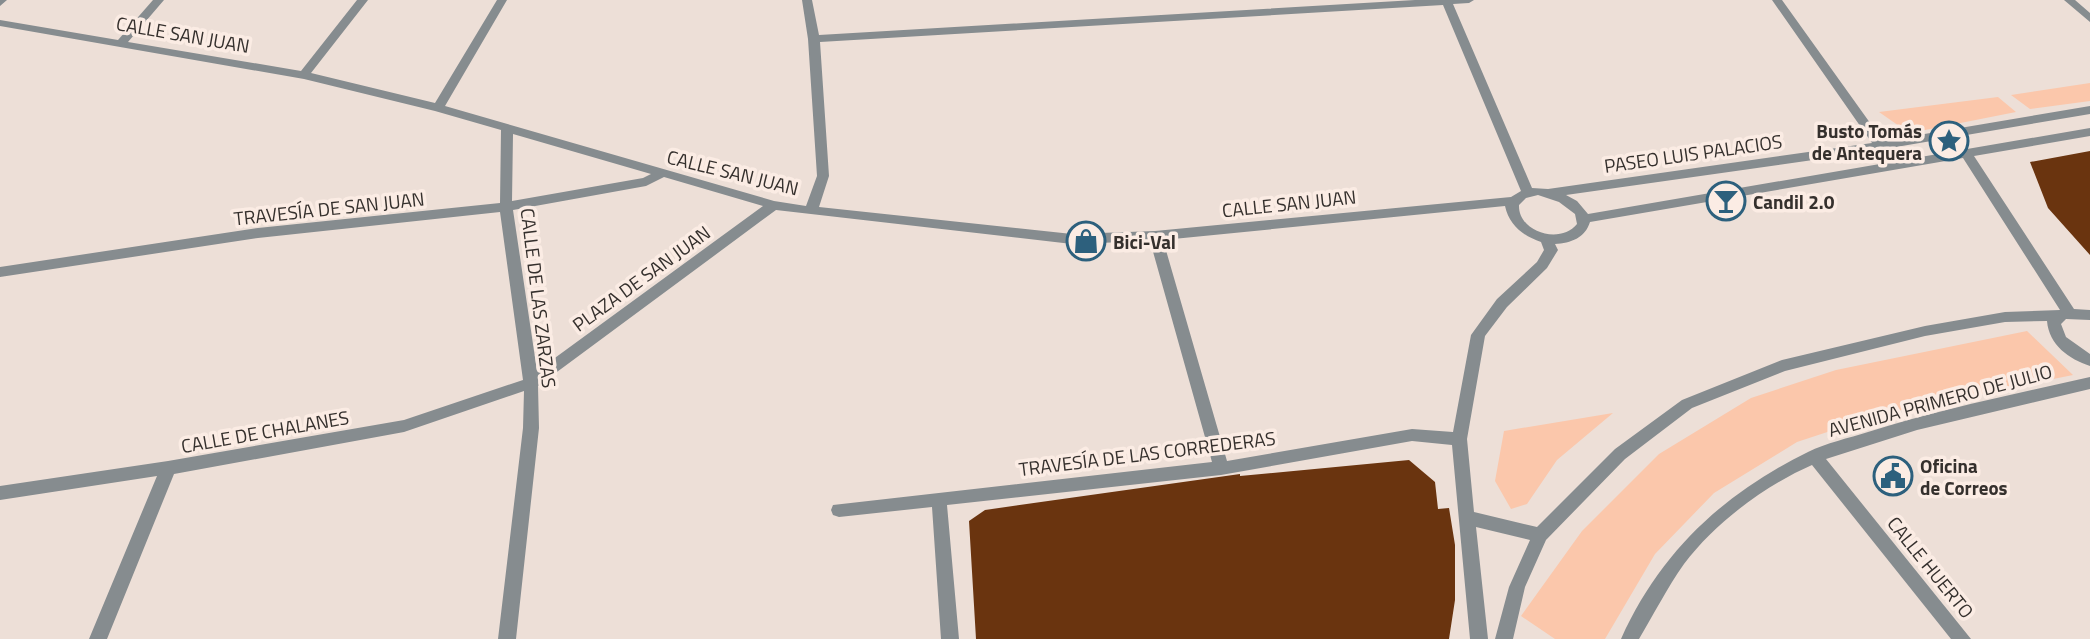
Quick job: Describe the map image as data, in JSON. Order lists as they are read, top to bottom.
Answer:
{
  "streets": {
    "street": [
      "CALLE SAN JUAN",
      "PASEO LUIS PALACIOS",
      "TRAVESÍA DE SAN JUAN",
      "PLAZA DE SAN JUAN",
      "CALLE DE LAS ZARZAS",
      "AVENIDA PRIMERO DE JULIO",
      "CALLE DE CHALANES",
      "TRAVESÍA DE LAS CORREDERAS",
      "CALLE HUERTO"
    ]
  },
  "crossings": [
    ["CALLE SAN JUAN", "PASEO LUIS PALACIOS"],
    ["CALLE SAN JUAN", "TRAVESÍA DE SAN JUAN"],
    ["CALLE SAN JUAN", "PLAZA DE SAN JUAN"],
    ["CALLE SAN JUAN", "CALLE DE LAS ZARZAS"],
    ["TRAVESÍA DE SAN JUAN", "CALLE DE LAS ZARZAS"],
    ["PLAZA DE SAN JUAN", "CALLE DE LAS ZARZAS"],
    ["PLAZA DE SAN JUAN", "CALLE DE CHALANES"],
    ["CALLE DE LAS ZARZAS", "CALLE DE CHALANES"],
    ["AVENIDA PRIMERO DE JULIO", "CALLE HUERTO"]
  ],
  "places": {
    "place": ["Busto Tomás de Antequera"],
    "bar": ["Candil 2.0"],
    "shop": ["Bici-Val"],
    "public building": ["Oficina de Correos"]
  }
}
